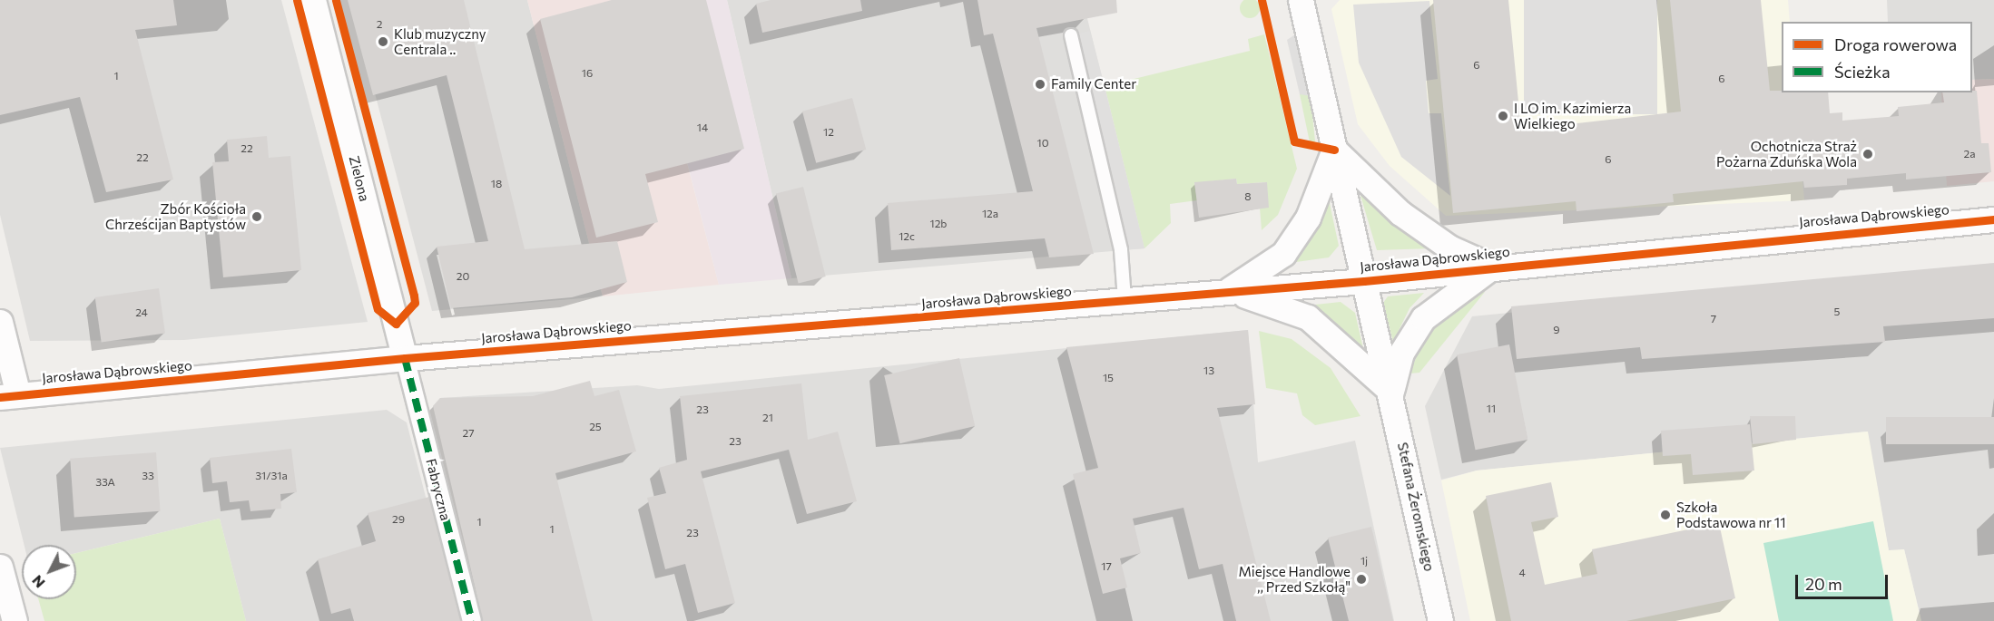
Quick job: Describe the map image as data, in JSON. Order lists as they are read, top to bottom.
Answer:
{
  "streets": {
    "street": [
      "Zielona",
      "Jarosława Dąbrowskiego",
      "Fabryczna",
      "Stefana Żeromskiego"
    ]
  },
  "crossings": [
    ["Zielona", "Jarosława Dąbrowskiego"],
    ["Zielona", "Fabryczna"],
    ["Jarosława Dąbrowskiego", "Fabryczna"],
    ["Jarosława Dąbrowskiego", "Stefana Żeromskiego"]
  ],
  "places": [
    "Klub muzyczny Centrala ..",
    "Family Center",
    "I LO im. Kazimierza Wielkiego",
    "Ochotnicza Straż Pożarna Zduńska Wola",
    "Zbór Kościoła Chrześcijan Baptystów",
    "Szkoła Podstawowa nr 11",
    "Miejsce Handlowe ,, Przed Szkołą\""
  ],
  "house_numbers": [
    "2",
    "6",
    "16",
    "1",
    "6",
    "14",
    "12",
    "10",
    "22",
    "2a",
    "22",
    "6",
    "18",
    "8",
    "12a",
    "12b",
    "12c",
    "20",
    "5",
    "24",
    "7",
    "9",
    "13",
    "15",
    "11",
    "23",
    "21",
    "25",
    "27",
    "23",
    "33",
    "31/31a",
    "33A",
    "29",
    "1",
    "1",
    "23",
    "1j",
    "17",
    "4"
  ],
  "legend": ["Droga rowerowa", "Ścieżka"],
  "scale_bar": "20 m",
  "north": "bottom left"
}
